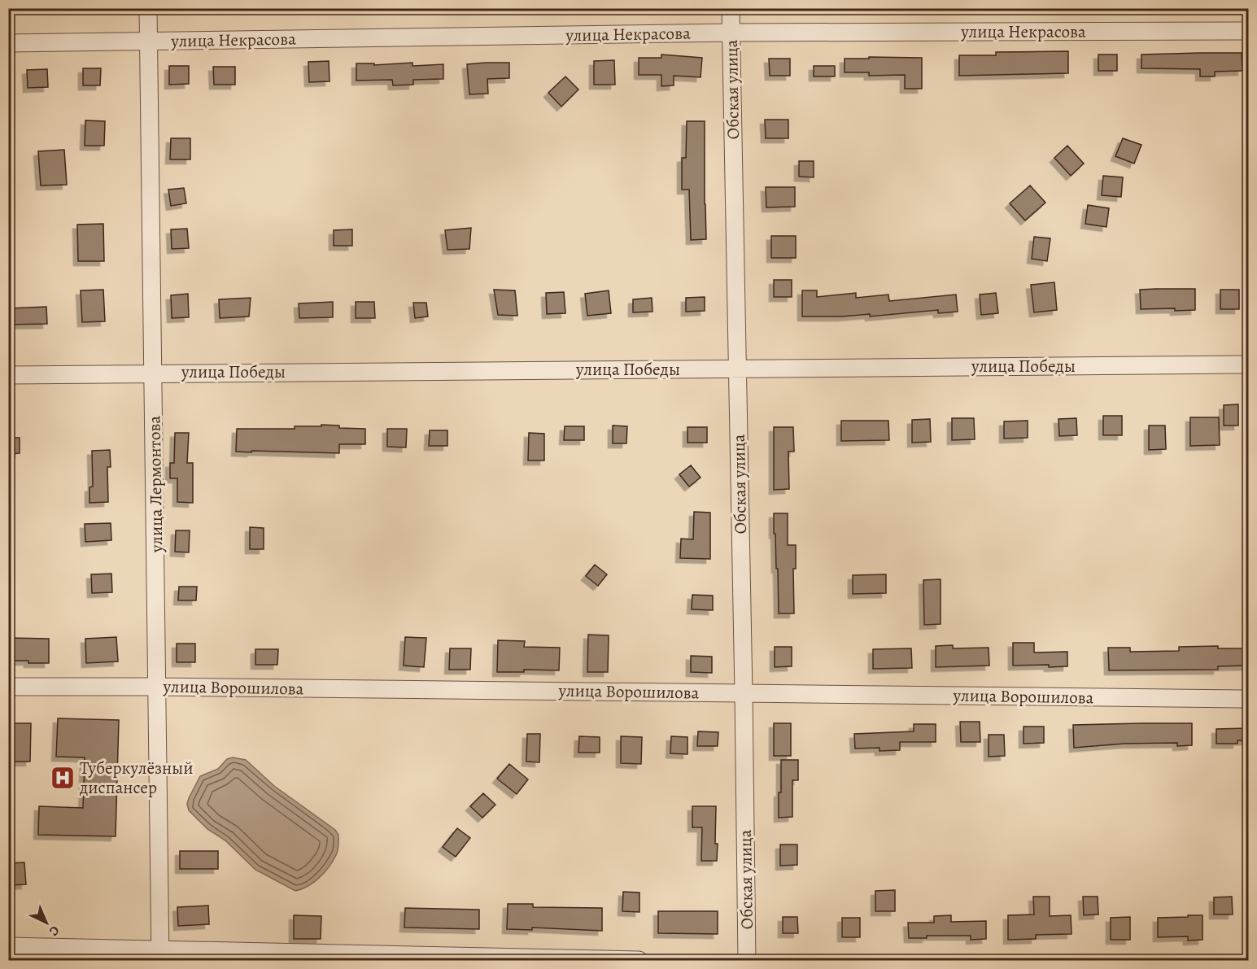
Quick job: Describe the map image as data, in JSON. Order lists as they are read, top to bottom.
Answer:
{
  "streets": {
    "street": [
      "улица Некрасова",
      "Обская улица",
      "улица Победы",
      "улица Лермонтова",
      "улица Ворошилова"
    ]
  },
  "crossings": [
    ["улица Некрасова", "Обская улица"],
    ["улица Некрасова", "улица Лермонтова"],
    ["Обская улица", "улица Победы"],
    ["Обская улица", "улица Ворошилова"],
    ["улица Победы", "улица Лермонтова"],
    ["улица Лермонтова", "улица Ворошилова"]
  ],
  "places": {
    "hospital": ["Туберкулёзный диспансер"]
  },
  "north": "bottom right"
}
